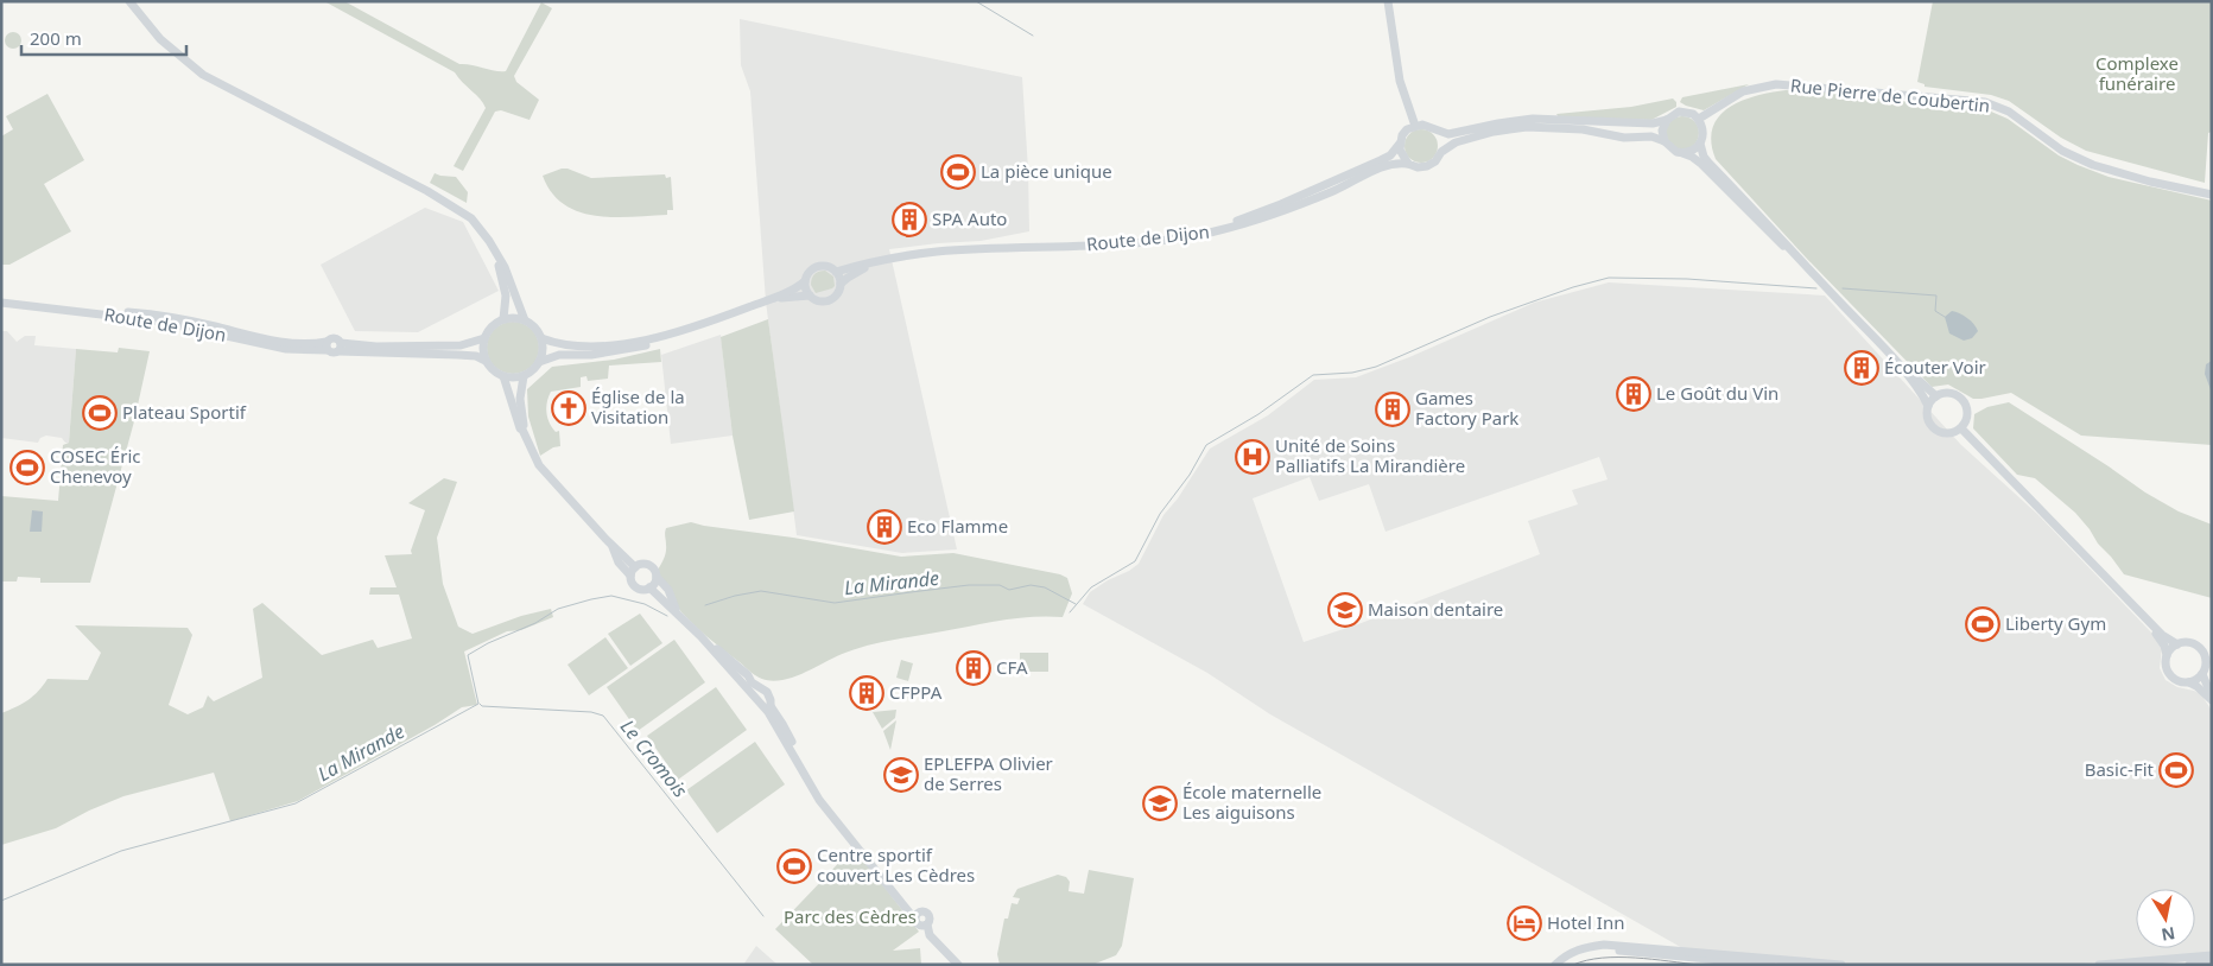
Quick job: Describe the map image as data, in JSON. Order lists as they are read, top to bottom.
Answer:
{
  "streets": {
    "main road": ["Rue Pierre de Coubertin", "Route de Dijon"]
  },
  "water": ["La Mirande", "Le Cromois"],
  "parks": ["Complexe funéraire", "Parc des Cèdres"],
  "places": {
    "sports": [
      "La pièce unique",
      "Plateau Sportif",
      "COSEC Éric Chenevoy",
      "Liberty Gym",
      "Basic-Fit",
      "Centre sportif couvert Les Cèdres"
    ],
    "building": [
      "SPA Auto",
      "Écouter Voir",
      "Le Goût du Vin",
      "Games Factory Park",
      "Eco Flamme",
      "CFA",
      "CFPPA"
    ],
    "church": ["Église de la Visitation"],
    "hospital": ["Unité de Soins Palliatifs La Mirandière"],
    "school or university": ["Maison dentaire", "EPLEFPA Olivier de Serres", "École maternelle Les aiguisons"],
    "hotel": ["Hotel Inn"]
  },
  "scale_bar": "200 m",
  "north": "bottom"
}
